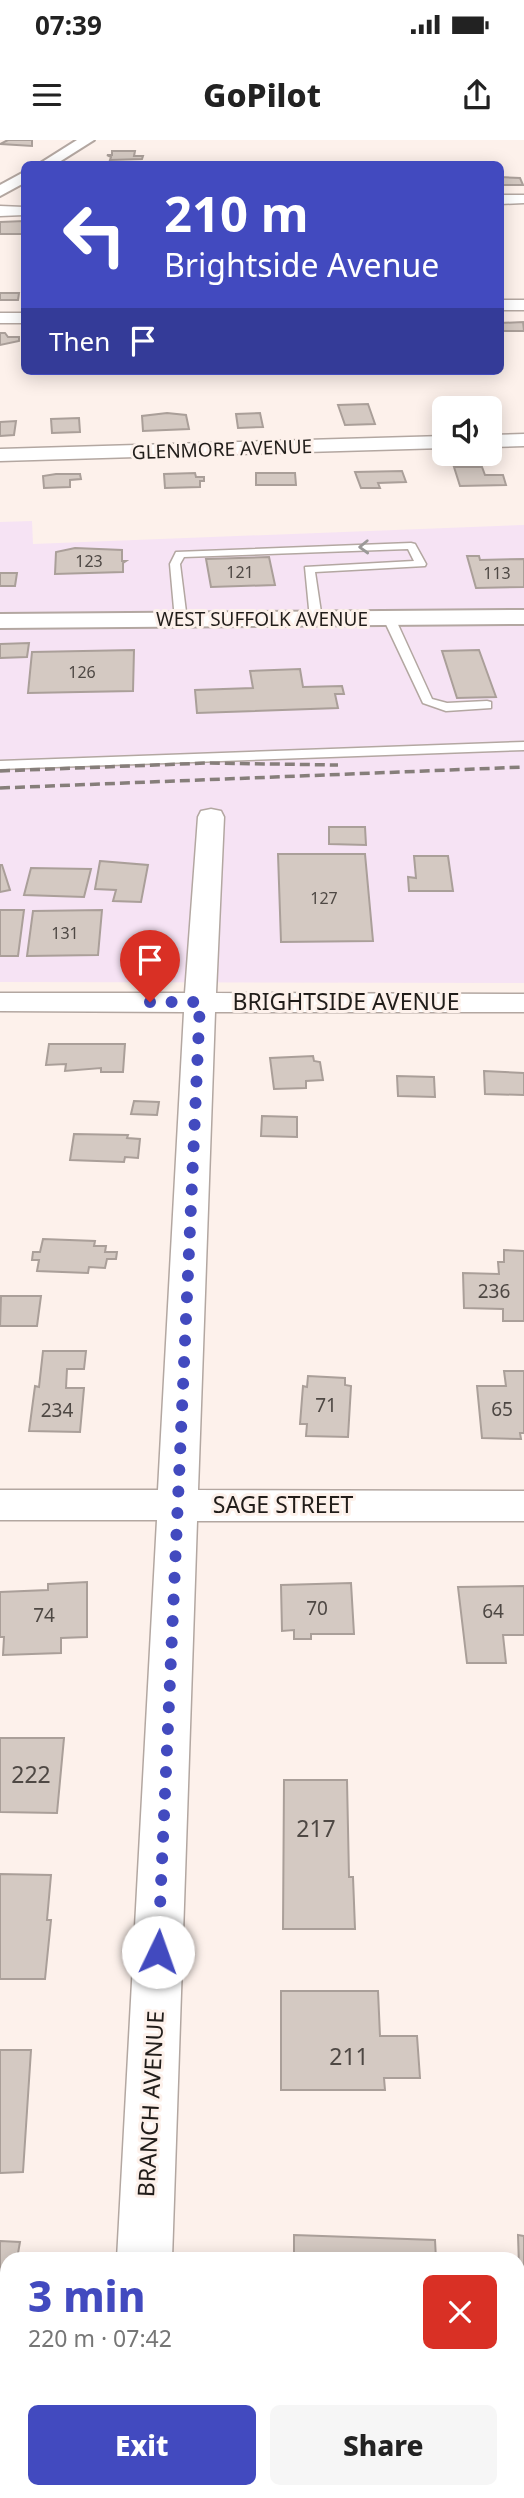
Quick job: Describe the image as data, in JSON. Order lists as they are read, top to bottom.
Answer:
{
  "streets": {
    "main road": ["WEST SUFFOLK AVENUE"],
    "street": [
      "GLENMORE AVENUE",
      "BRIGHTSIDE AVENUE",
      "SAGE STREET",
      "BRANCH AVENUE"
    ]
  },
  "crossings": [
    ["BRIGHTSIDE AVENUE", "BRANCH AVENUE"],
    ["SAGE STREET", "BRANCH AVENUE"]
  ],
  "house_numbers": [
    "123",
    "121",
    "113",
    "126",
    "127",
    "131",
    "236",
    "71",
    "65",
    "234",
    "70",
    "64",
    "74",
    "222",
    "217",
    "211"
  ],
  "page": {
    "status": "07:39",
    "header": "GoPilot",
    "turn": ["210 m", "Brightside Avenue"],
    "then": "Then",
    "heading": ["3 min", "220 m · 07:42"],
    "buttons": ["Exit", "Share"]
  }
}
